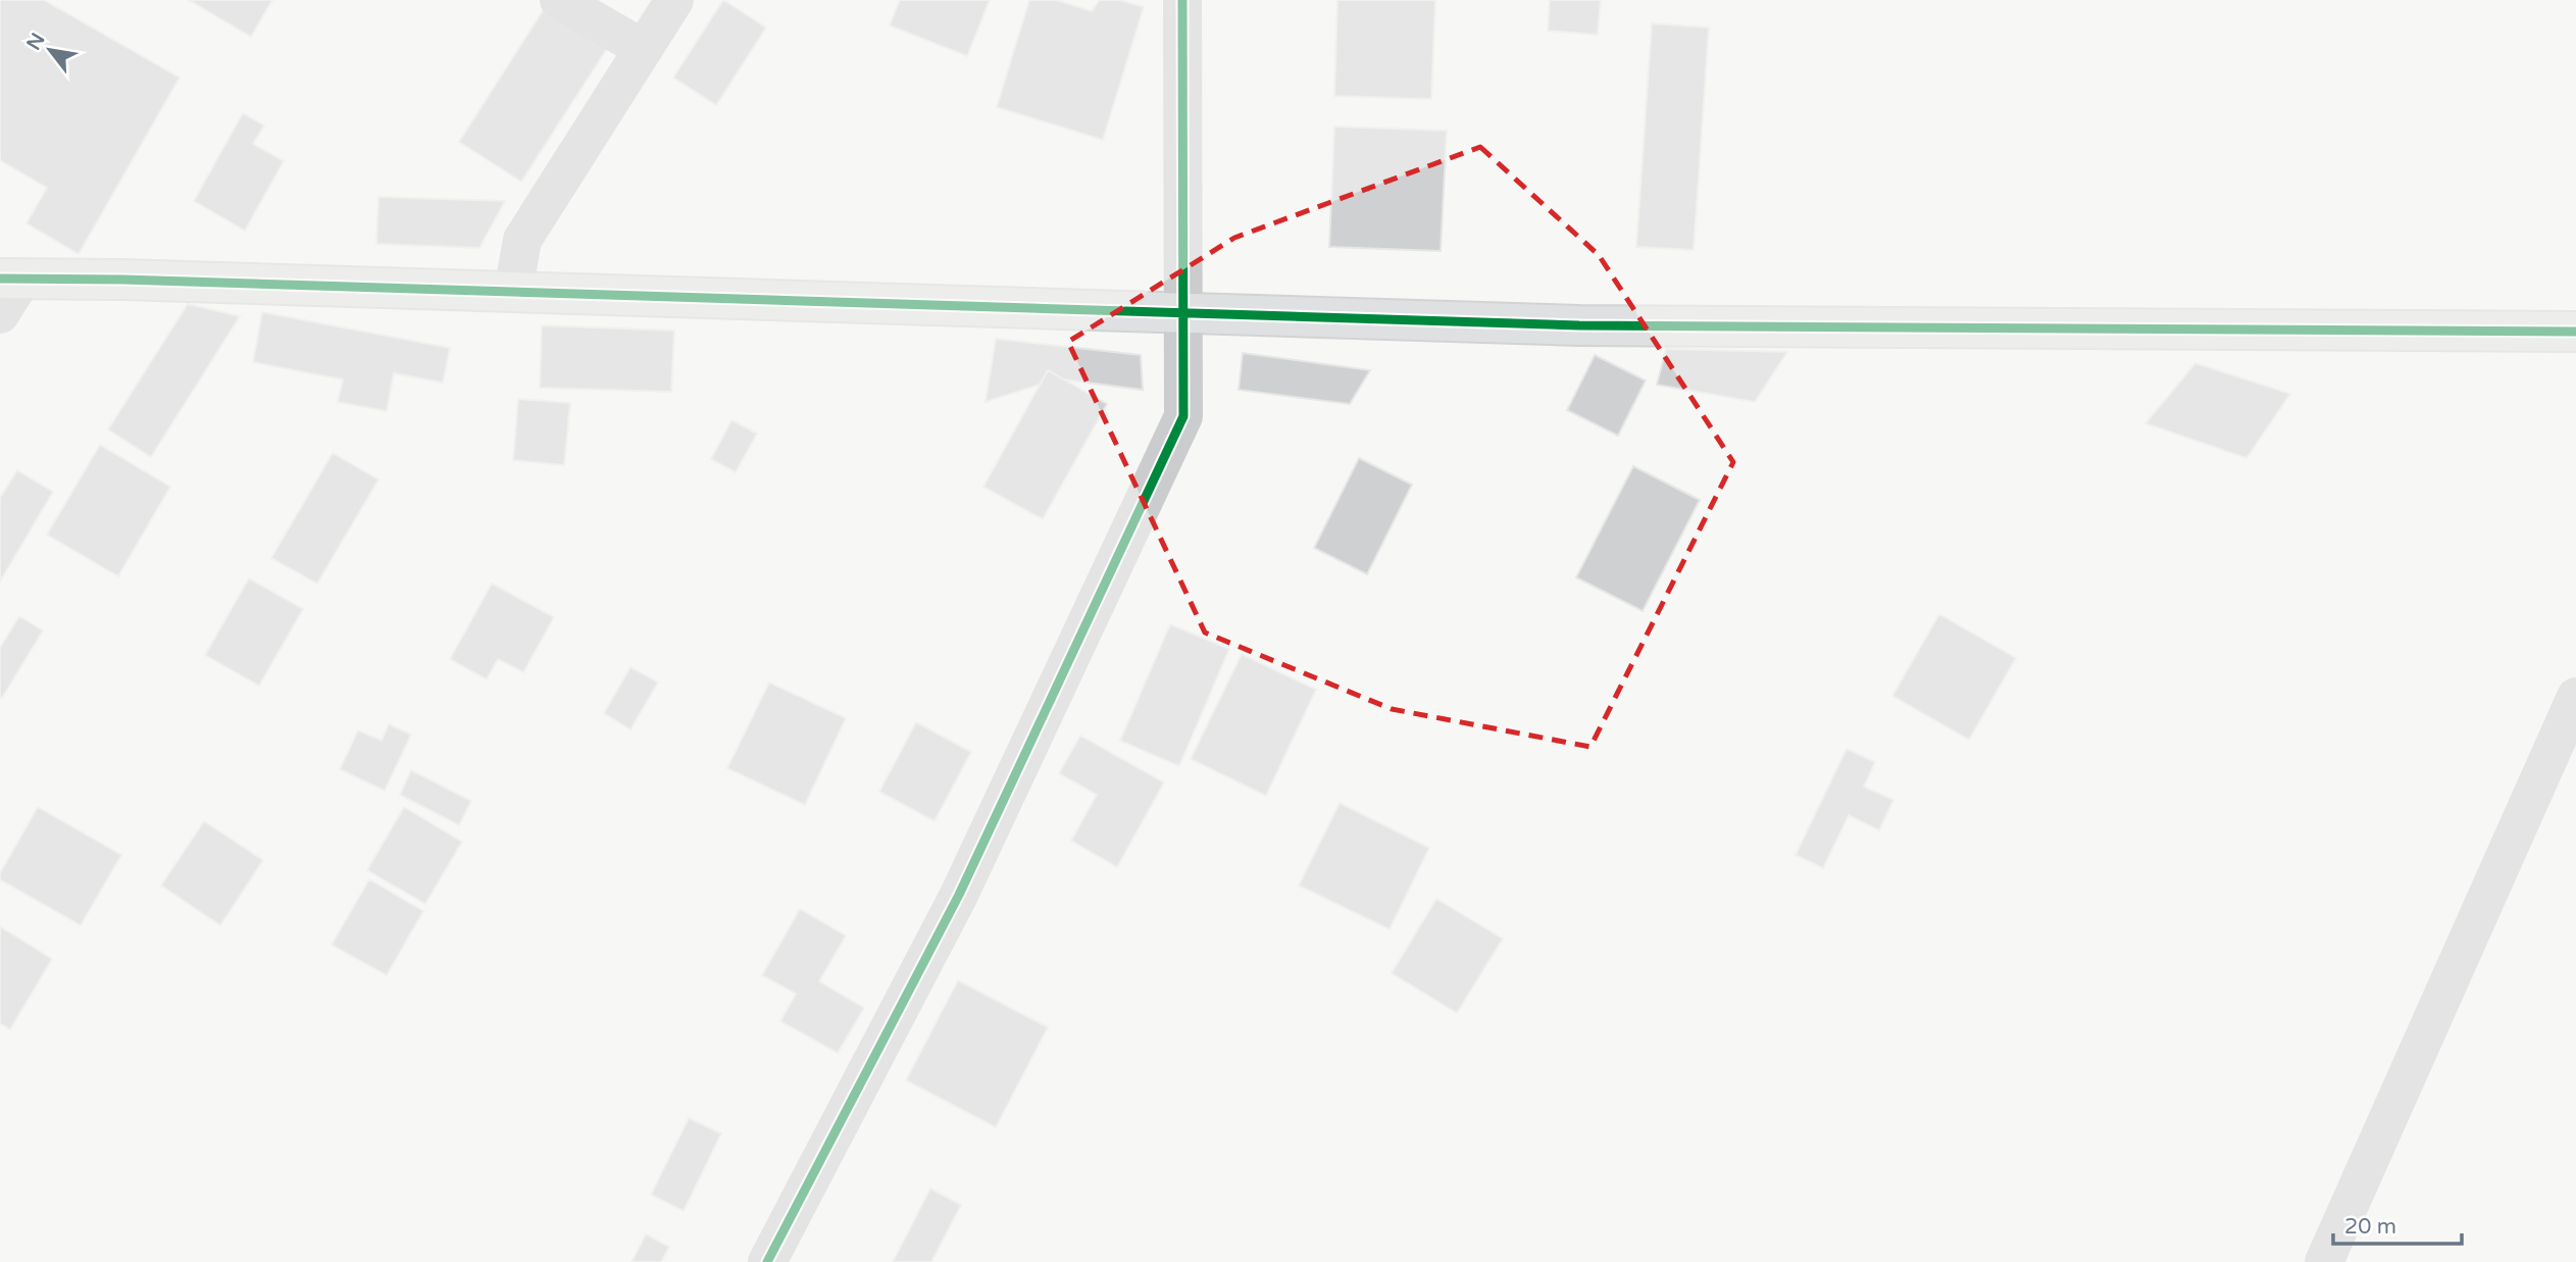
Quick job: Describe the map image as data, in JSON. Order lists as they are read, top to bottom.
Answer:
{
  "scale_bar": "20 m",
  "north": "top left"
}
